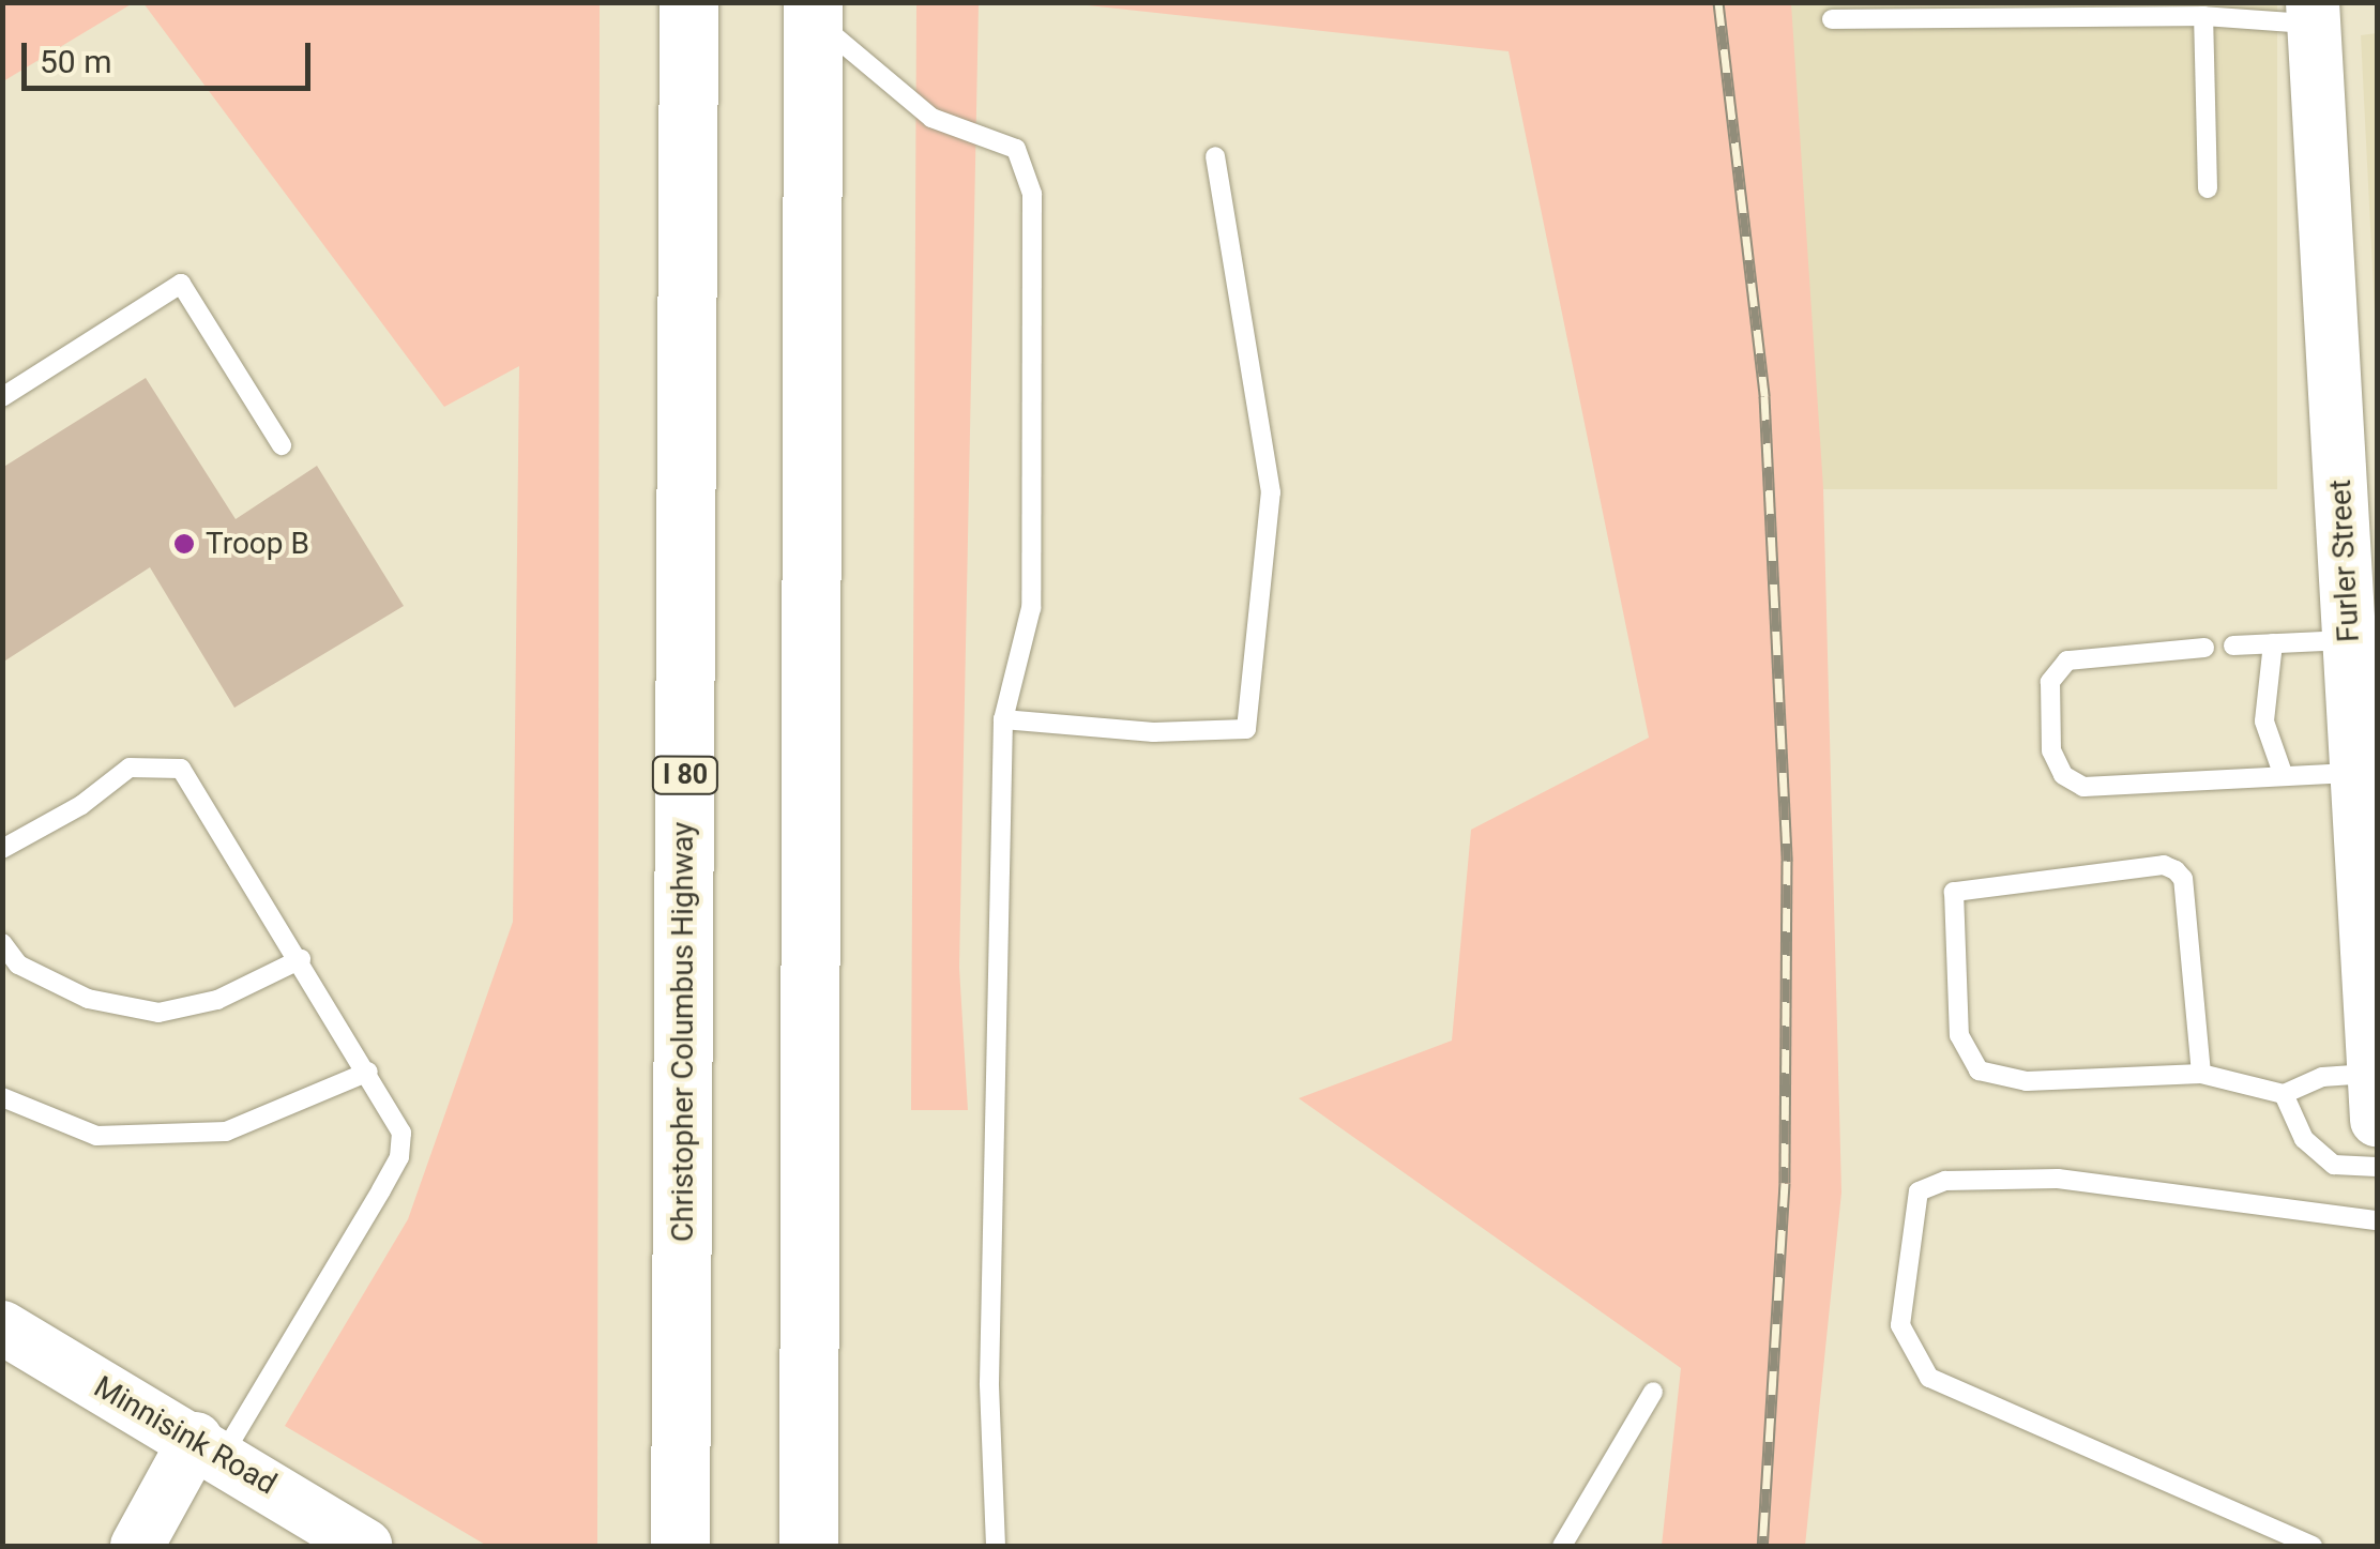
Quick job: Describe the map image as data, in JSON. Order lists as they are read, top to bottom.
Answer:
{
  "streets": {
    "highway": ["I 80", "Christopher Columbus Highway"],
    "street": ["Furler Street", "Minnisink Road"]
  },
  "places": ["Troop B"],
  "scale_bar": "50 m"
}
